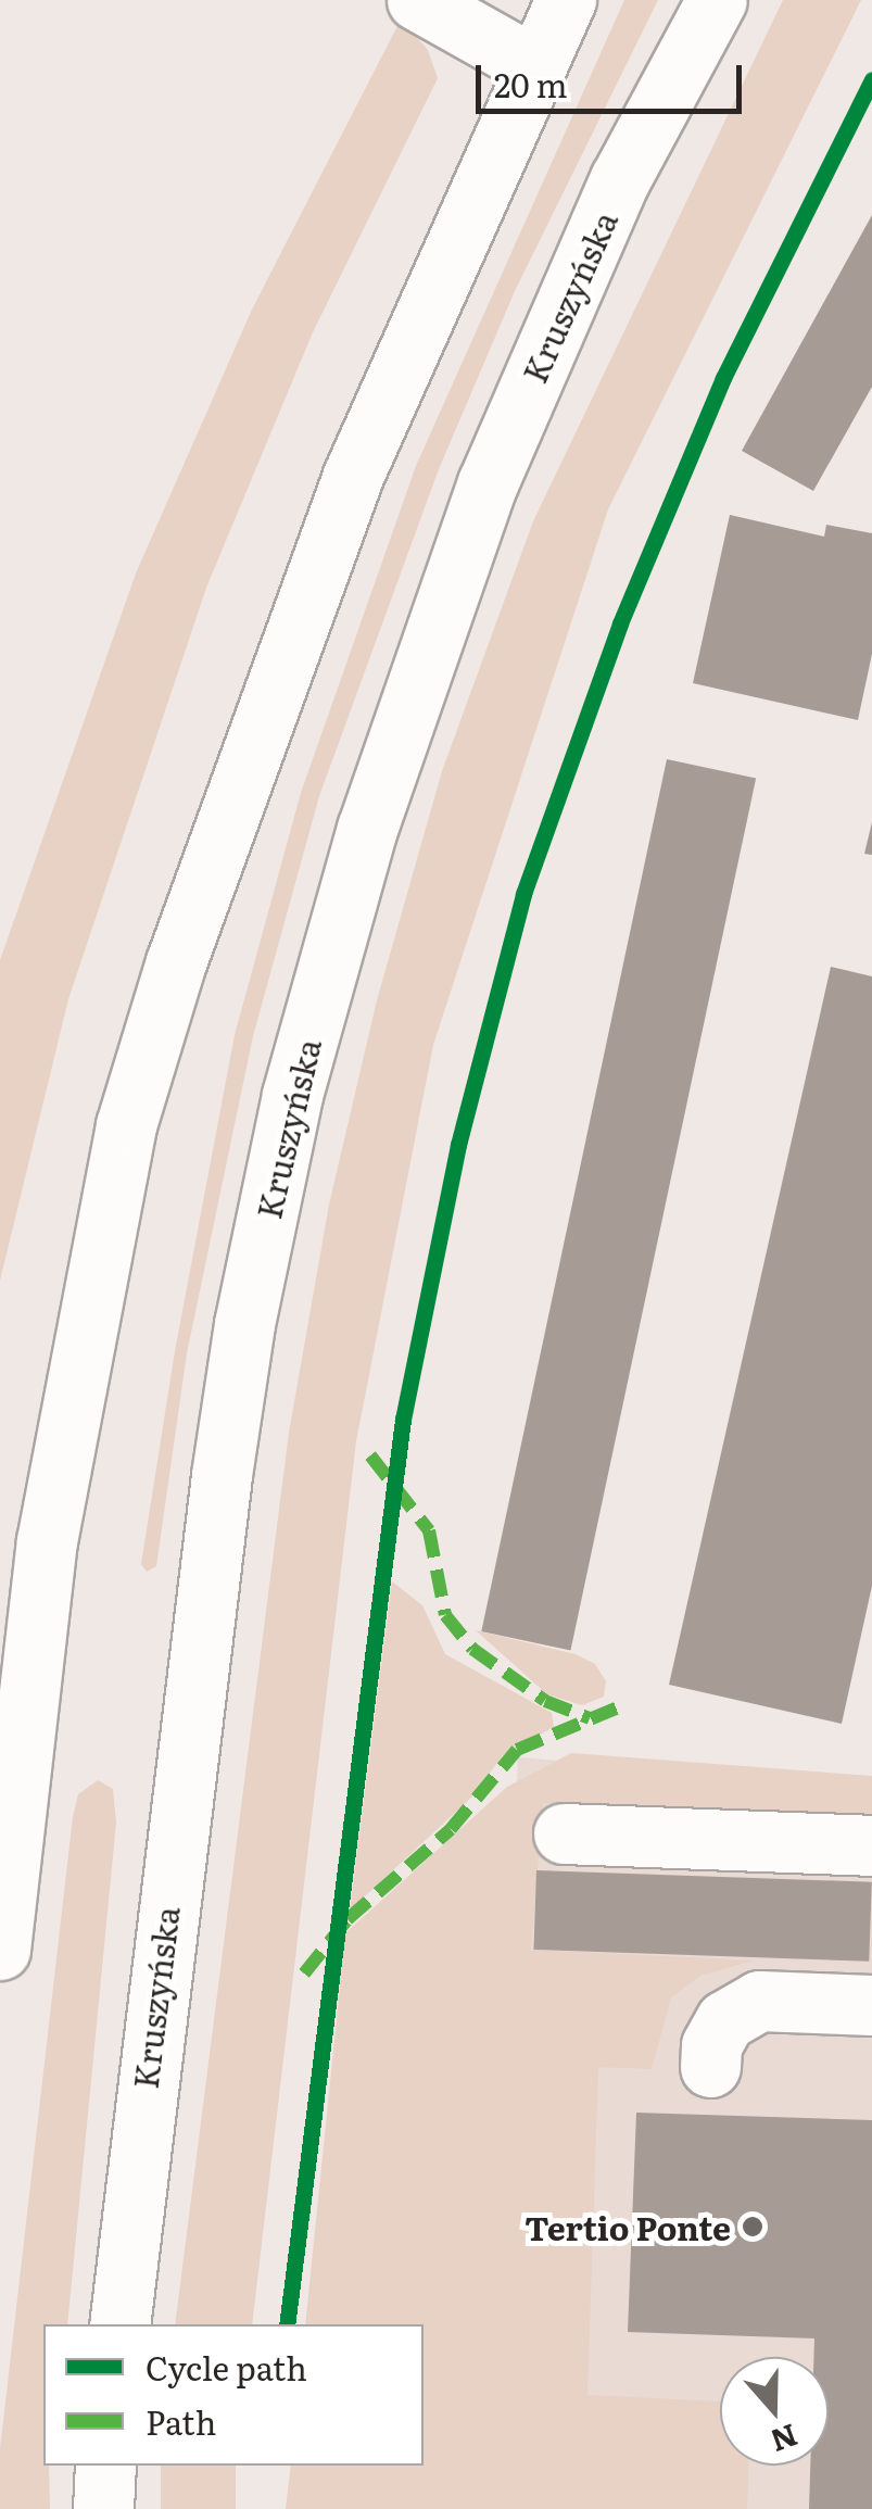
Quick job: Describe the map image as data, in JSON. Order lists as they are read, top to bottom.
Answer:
{
  "streets": {
    "main road": ["Kruszyńska"]
  },
  "places": ["Tertio Ponte"],
  "legend": ["Cycle path", "Path"],
  "scale_bar": "20 m",
  "north": "bottom"
}
